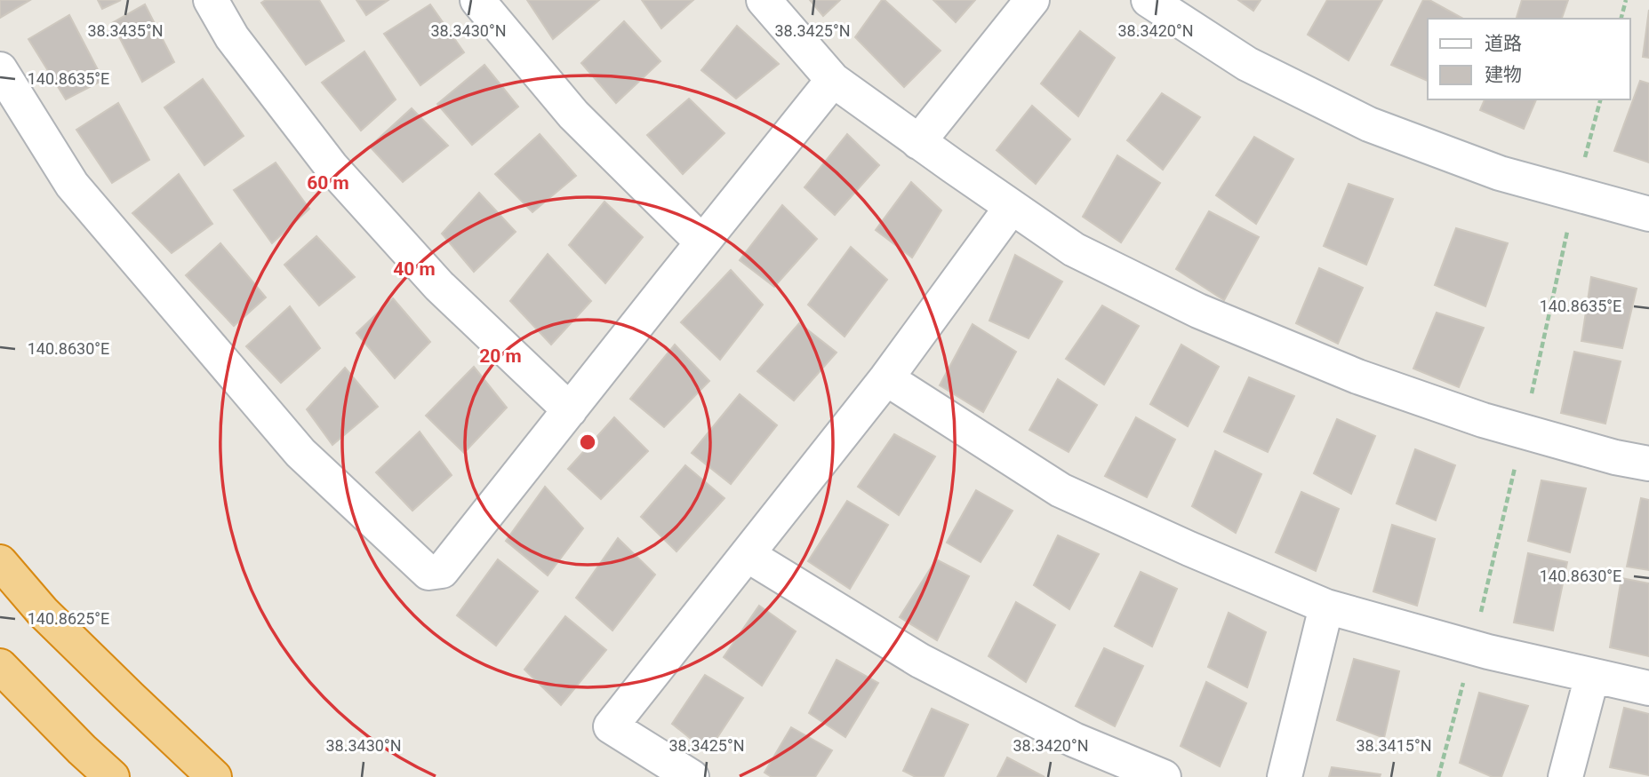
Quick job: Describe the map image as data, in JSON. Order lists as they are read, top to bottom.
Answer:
{
  "legend": ["道路", "建物"],
  "coordinates": [
    "38.3435°N",
    "38.3430°N",
    "38.3425°N",
    "38.3420°N",
    "140.8635°E",
    "140.8630°E",
    "140.8625°E",
    "38.3415°N"
  ],
  "rings": ["60 m", "40 m", "20 m"]
}
